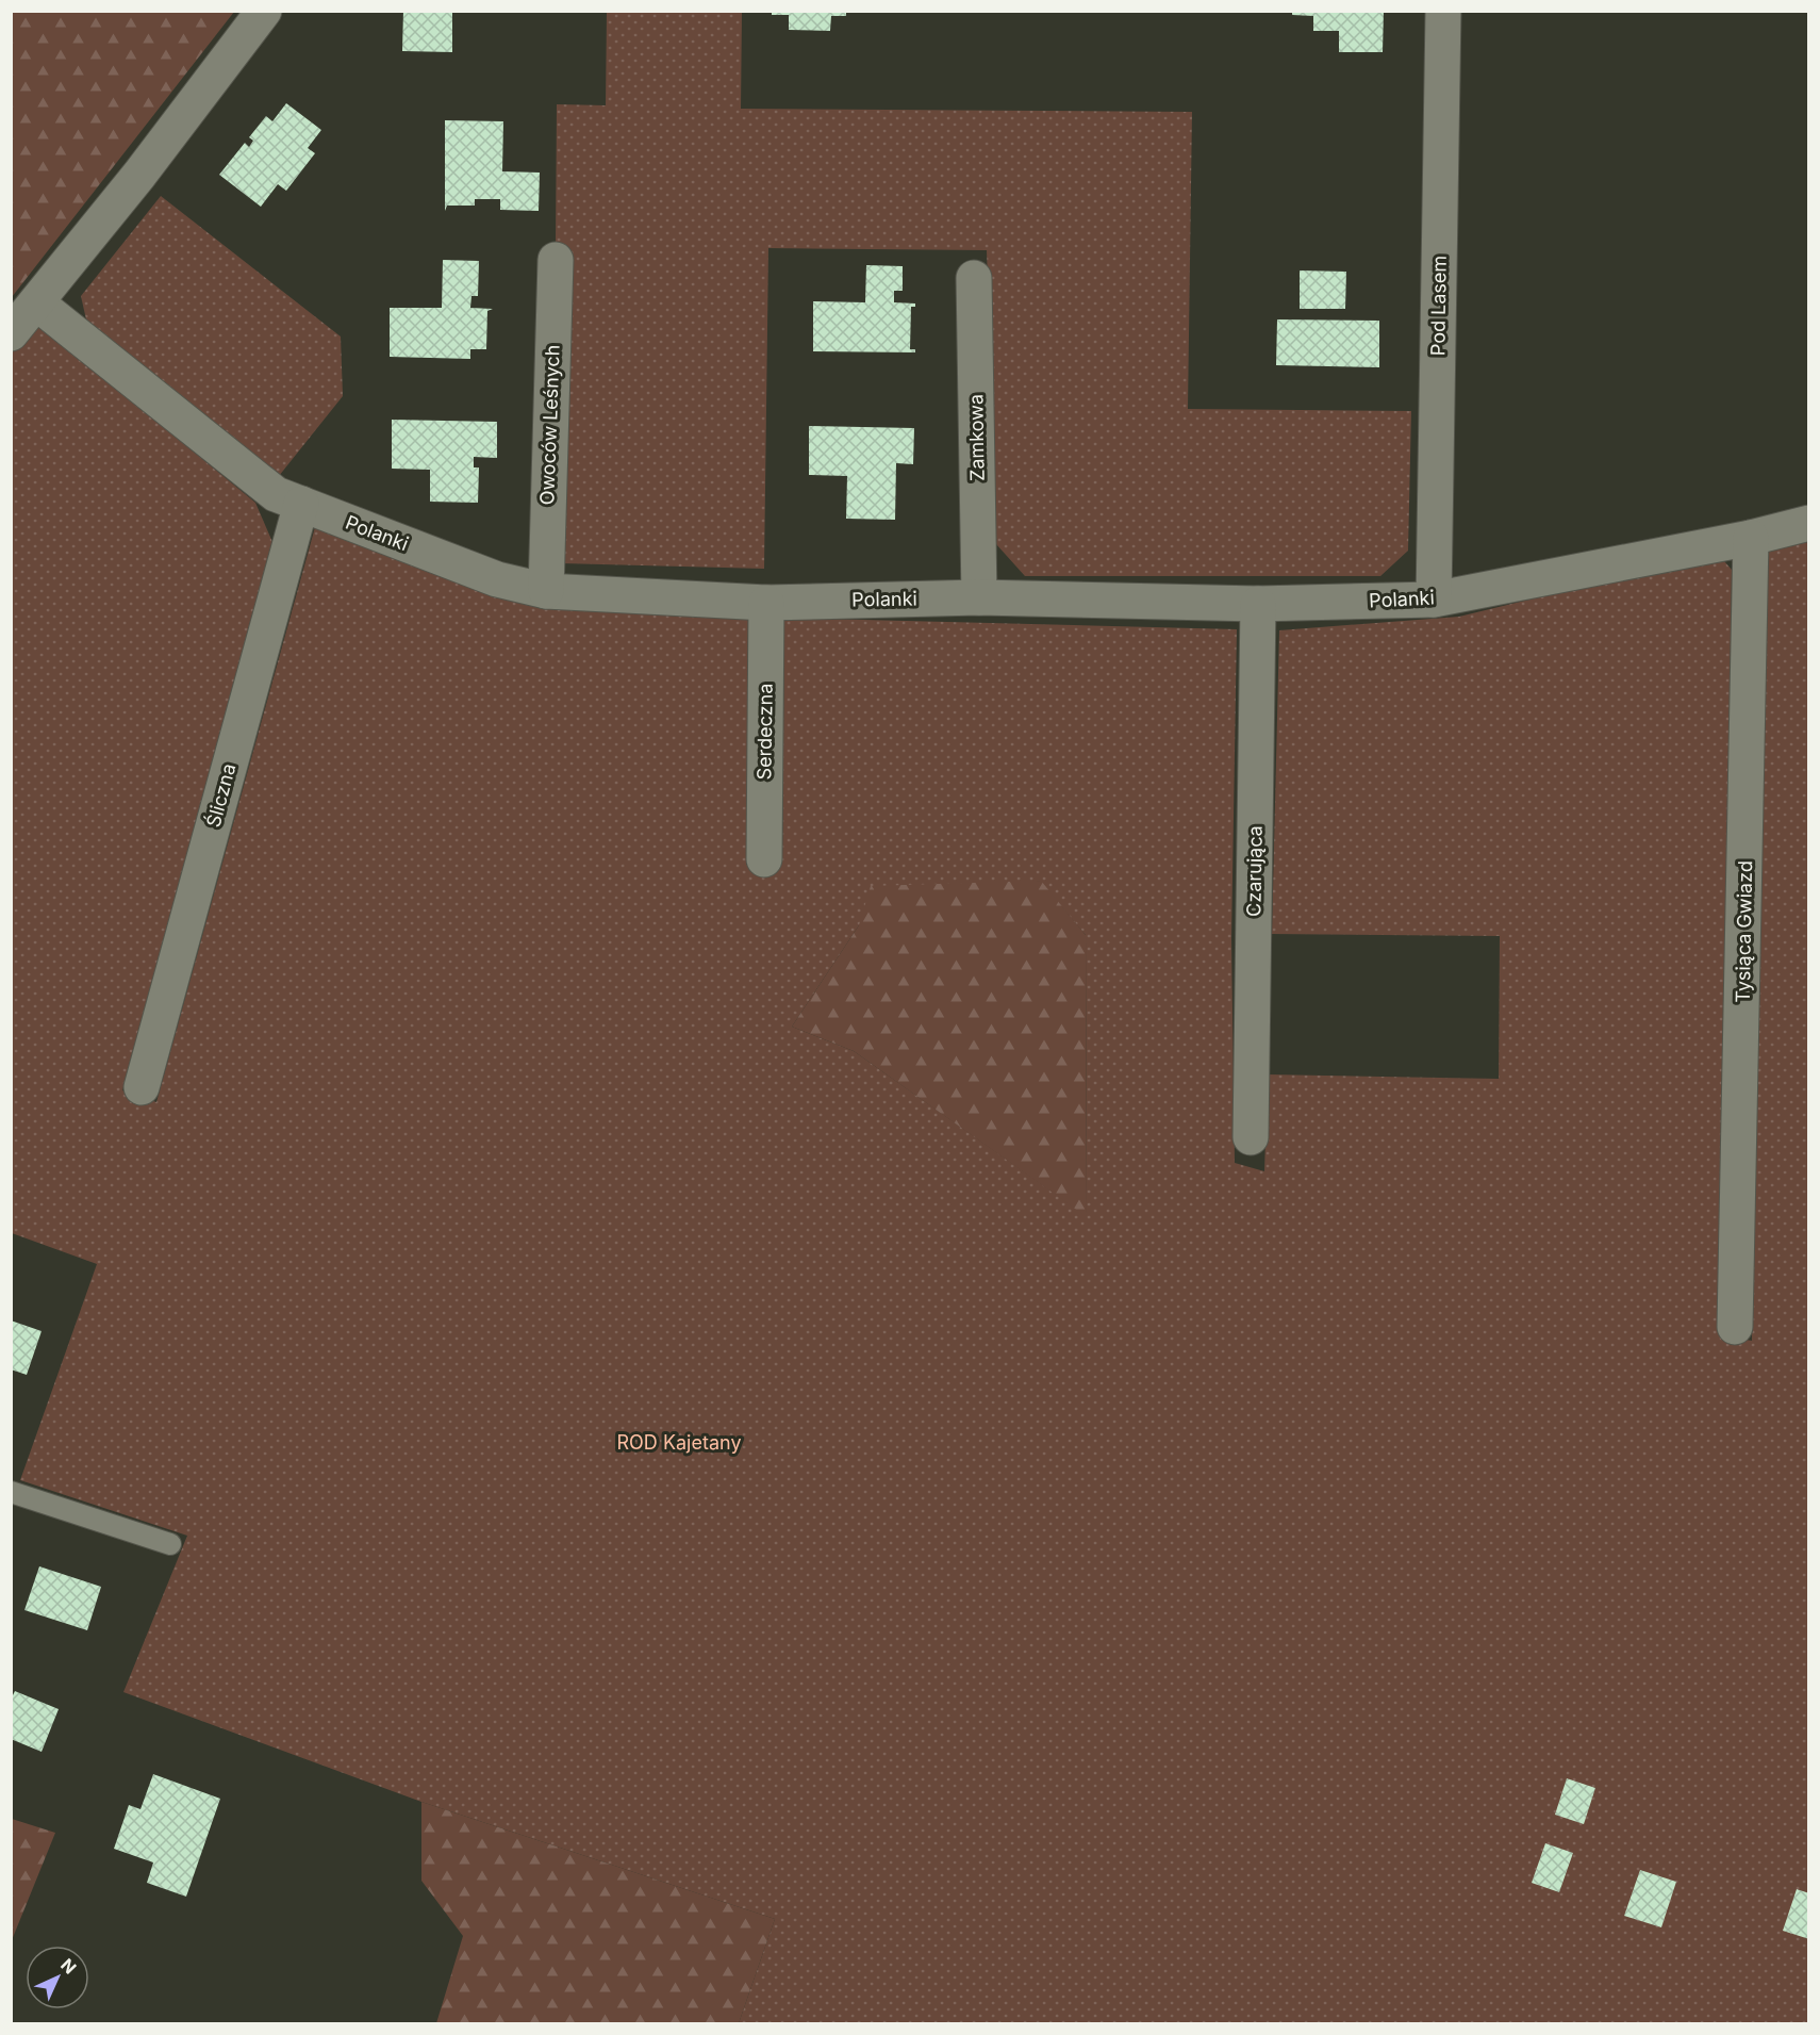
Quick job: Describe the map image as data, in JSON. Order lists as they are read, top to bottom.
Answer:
{
  "streets": {
    "street": [
      "Pod Lasem",
      "Owoców Leśnych",
      "Zamkowa",
      "Polanki",
      "Serdeczna",
      "Śliczna",
      "Czarująca",
      "Tysiąca Gwiazd"
    ]
  },
  "crossings": [
    ["Pod Lasem", "Polanki"],
    ["Owoców Leśnych", "Polanki"],
    ["Zamkowa", "Polanki"],
    ["Polanki", "Serdeczna"],
    ["Polanki", "Śliczna"],
    ["Polanki", "Czarująca"],
    ["Polanki", "Tysiąca Gwiazd"]
  ],
  "parks": ["ROD Kajetany"],
  "north": "top right"
}
